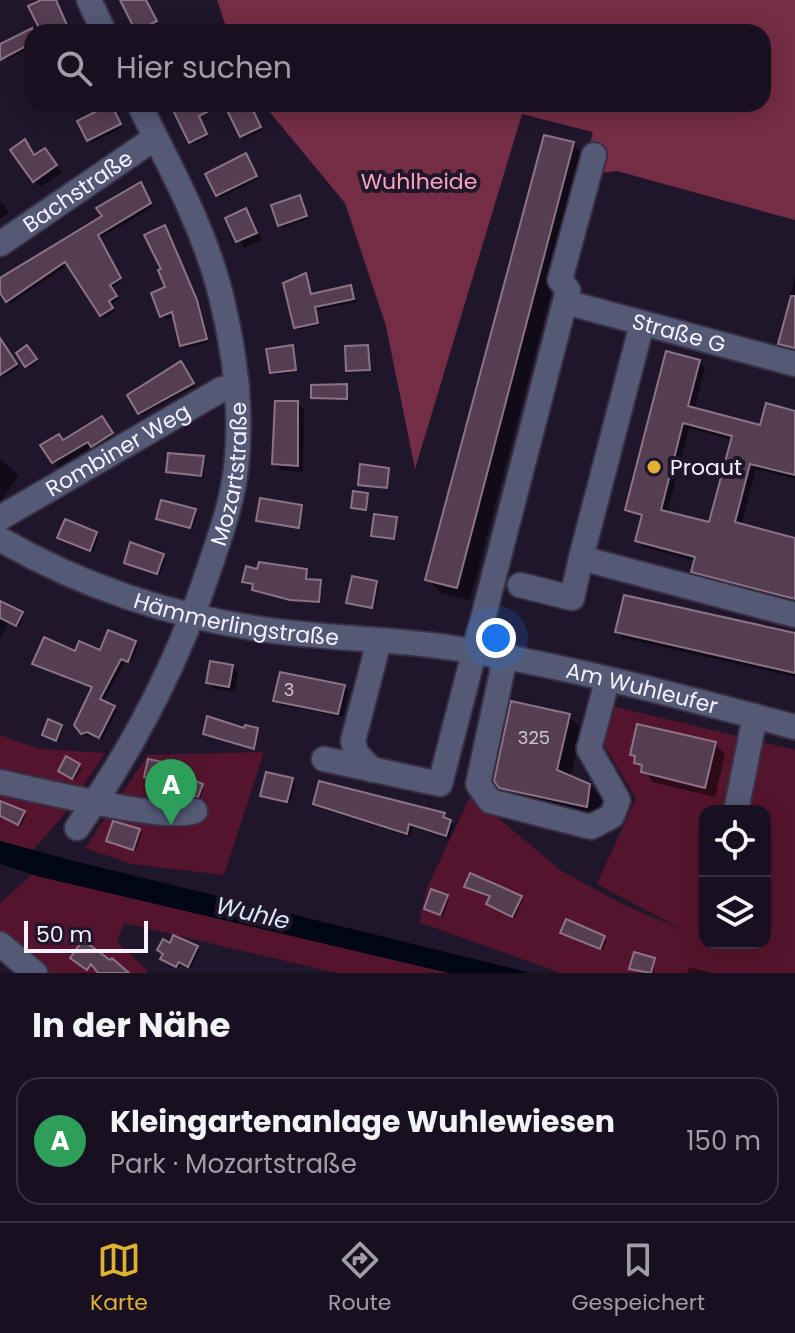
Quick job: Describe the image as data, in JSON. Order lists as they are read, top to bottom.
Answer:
{
  "streets": {
    "street": [
      "Bachstraße",
      "Straße G",
      "Rombiner Weg",
      "Mozartstraße",
      "Hämmerlingstraße",
      "Am Wuhleufer"
    ]
  },
  "crossings": [
    ["Bachstraße", "Mozartstraße"],
    ["Rombiner Weg", "Mozartstraße"],
    ["Mozartstraße", "Hämmerlingstraße"],
    ["Hämmerlingstraße", "Am Wuhleufer"]
  ],
  "water": ["Wuhle"],
  "parks": ["Wuhlheide"],
  "places": ["Proaut"],
  "house_numbers": ["3", "325"],
  "scale_bar": "50 m",
  "page": {
    "search": "Hier suchen",
    "pins": "A",
    "scale": "50 m",
    "heading": "In der Nähe",
    "list": [
      {
        "mark": "A",
        "name": "Kleingartenanlage Wuhlewiesen",
        "note": "Park · Mozartstraße",
        "value": "150 m"
      }
    ],
    "nav": ["Karte", "Route", "Gespeichert"]
  }
}
